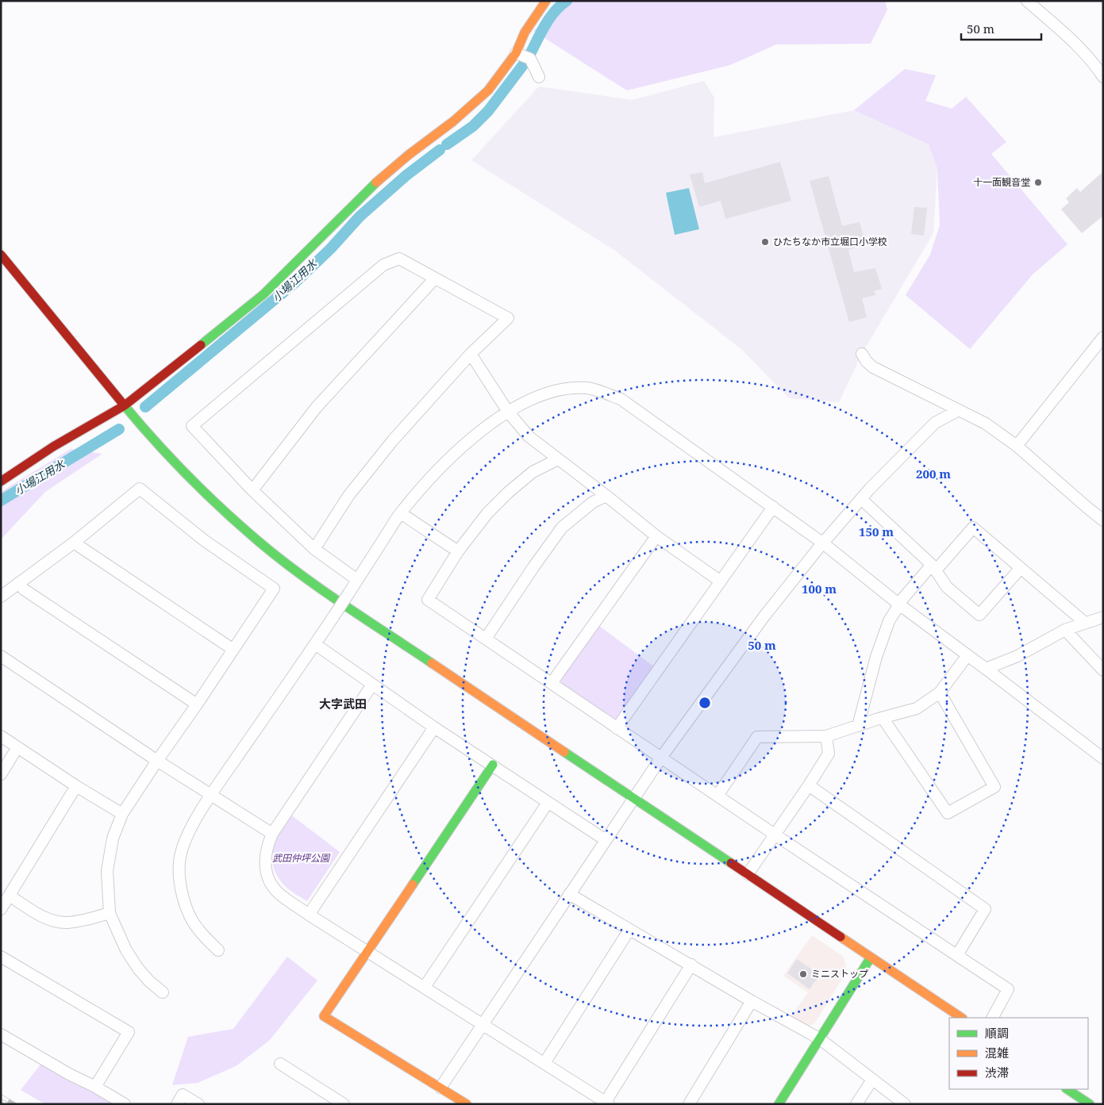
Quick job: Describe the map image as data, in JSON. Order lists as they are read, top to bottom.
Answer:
{
  "districts": ["大字武田"],
  "water": ["小場江用水"],
  "parks": ["武田仲坪公園"],
  "places": ["十一面観音堂", "ひたちなか市立堀口小学校", "ミニストップ"],
  "legend": ["順調", "混雑", "渋滞"],
  "scale_bar": "50 m",
  "rings": [
    "200 m",
    "150 m",
    "100 m",
    "50 m"
  ]
}
